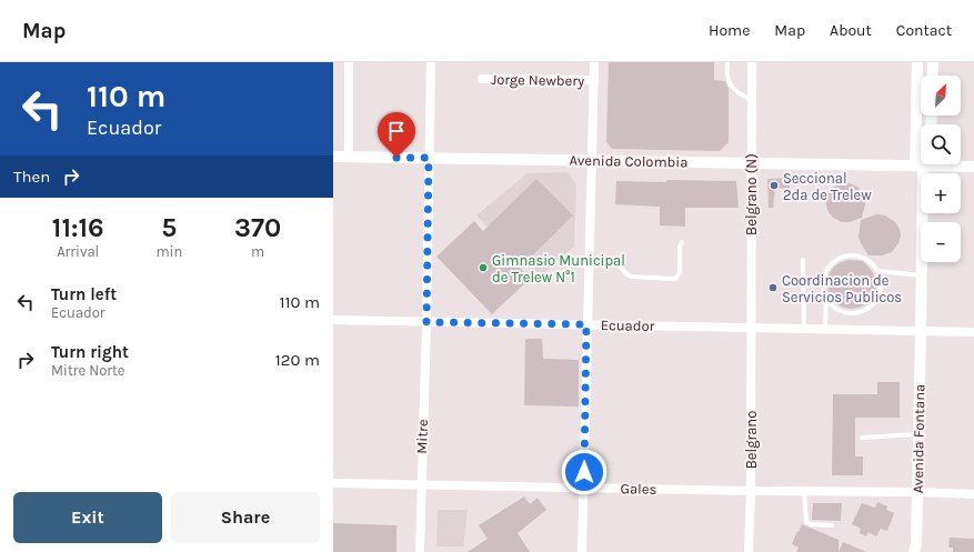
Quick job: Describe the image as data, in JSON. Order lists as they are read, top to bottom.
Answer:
{
  "streets": {
    "street": [
      "Jorge Newbery",
      "Avenida Colombia",
      "Belgrano (N)",
      "Ecuador",
      "Mitre",
      "Avenida Fontana",
      "Belgrano",
      "Gales"
    ]
  },
  "crossings": [
    ["Avenida Colombia", "Belgrano (N)"],
    ["Avenida Colombia", "Mitre"],
    ["Belgrano (N)", "Ecuador"],
    ["Belgrano (N)", "Belgrano"],
    ["Ecuador", "Mitre"],
    ["Ecuador", "Avenida Fontana"],
    ["Ecuador", "Belgrano"],
    ["Mitre", "Gales"],
    ["Avenida Fontana", "Gales"],
    ["Belgrano", "Gales"]
  ],
  "places": ["Seccional 2da de Trelew", "Gimnasio Municipal de Trelew N°1", "Coordinacion de Servicios Publicos"],
  "north": "top right",
  "page": {
    "header": "Map",
    "nav": [
      "Home",
      "Map",
      "About",
      "Contact"
    ],
    "turn": ["110 m", "Ecuador"],
    "map_buttons": ["+", "−"],
    "then": "Then",
    "eta": [
      "11:16",
      "Arrival",
      "5",
      "min",
      "370",
      "m"
    ],
    "list": [
      {
        "name": "Turn left",
        "note": "Ecuador",
        "value": "110 m"
      },
      {
        "name": "Turn right",
        "note": "Mitre Norte",
        "value": "120 m"
      }
    ],
    "buttons": ["Exit", "Share"]
  }
}
